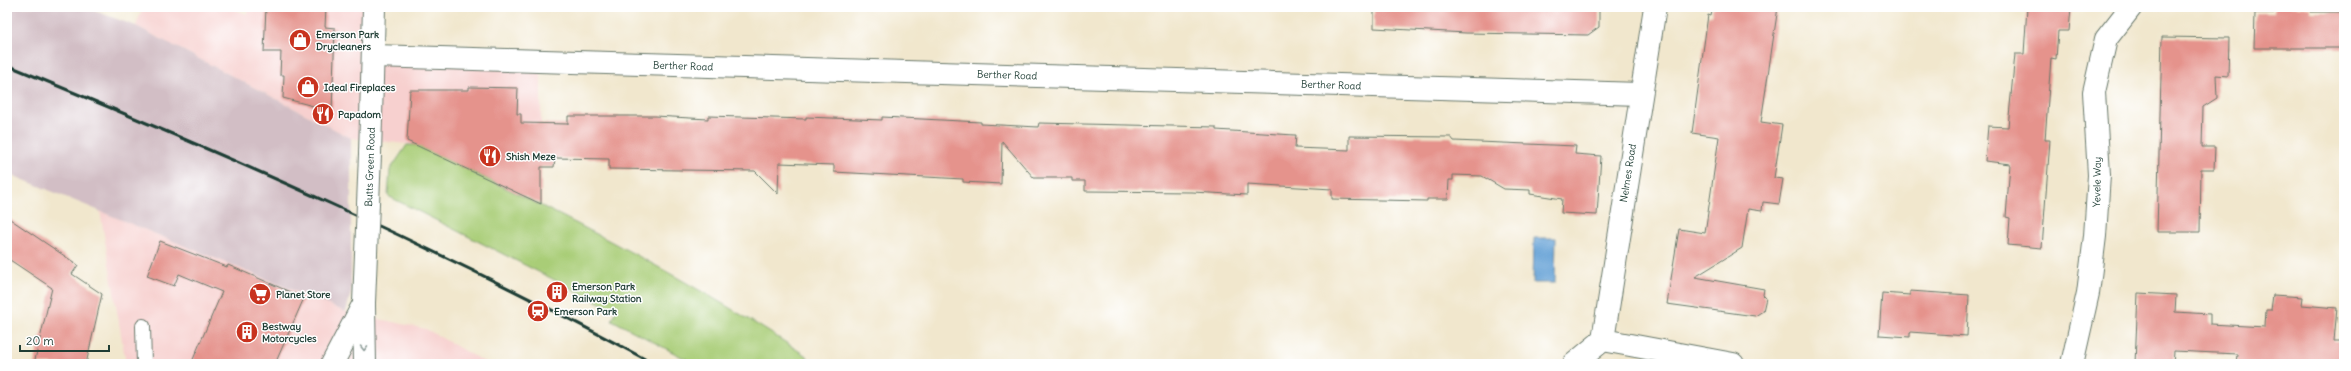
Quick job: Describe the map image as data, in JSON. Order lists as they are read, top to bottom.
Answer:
{
  "streets": {
    "street": [
      "Berther Road",
      "Butts Green Road",
      "Nelmes Road",
      "Yevele Way"
    ]
  },
  "crossings": [
    ["Berther Road", "Butts Green Road"],
    ["Berther Road", "Nelmes Road"]
  ],
  "places": {
    "shop": ["Emerson Park Drycleaners", "Ideal Fireplaces"],
    "restaurant": ["Papadom", "Shish Meze"],
    "building": ["Emerson Park Railway Station", "Bestway Motorcycles"],
    "supermarket": ["Planet Store"],
    "station": ["Emerson Park"]
  },
  "scale_bar": "20 m"
}
